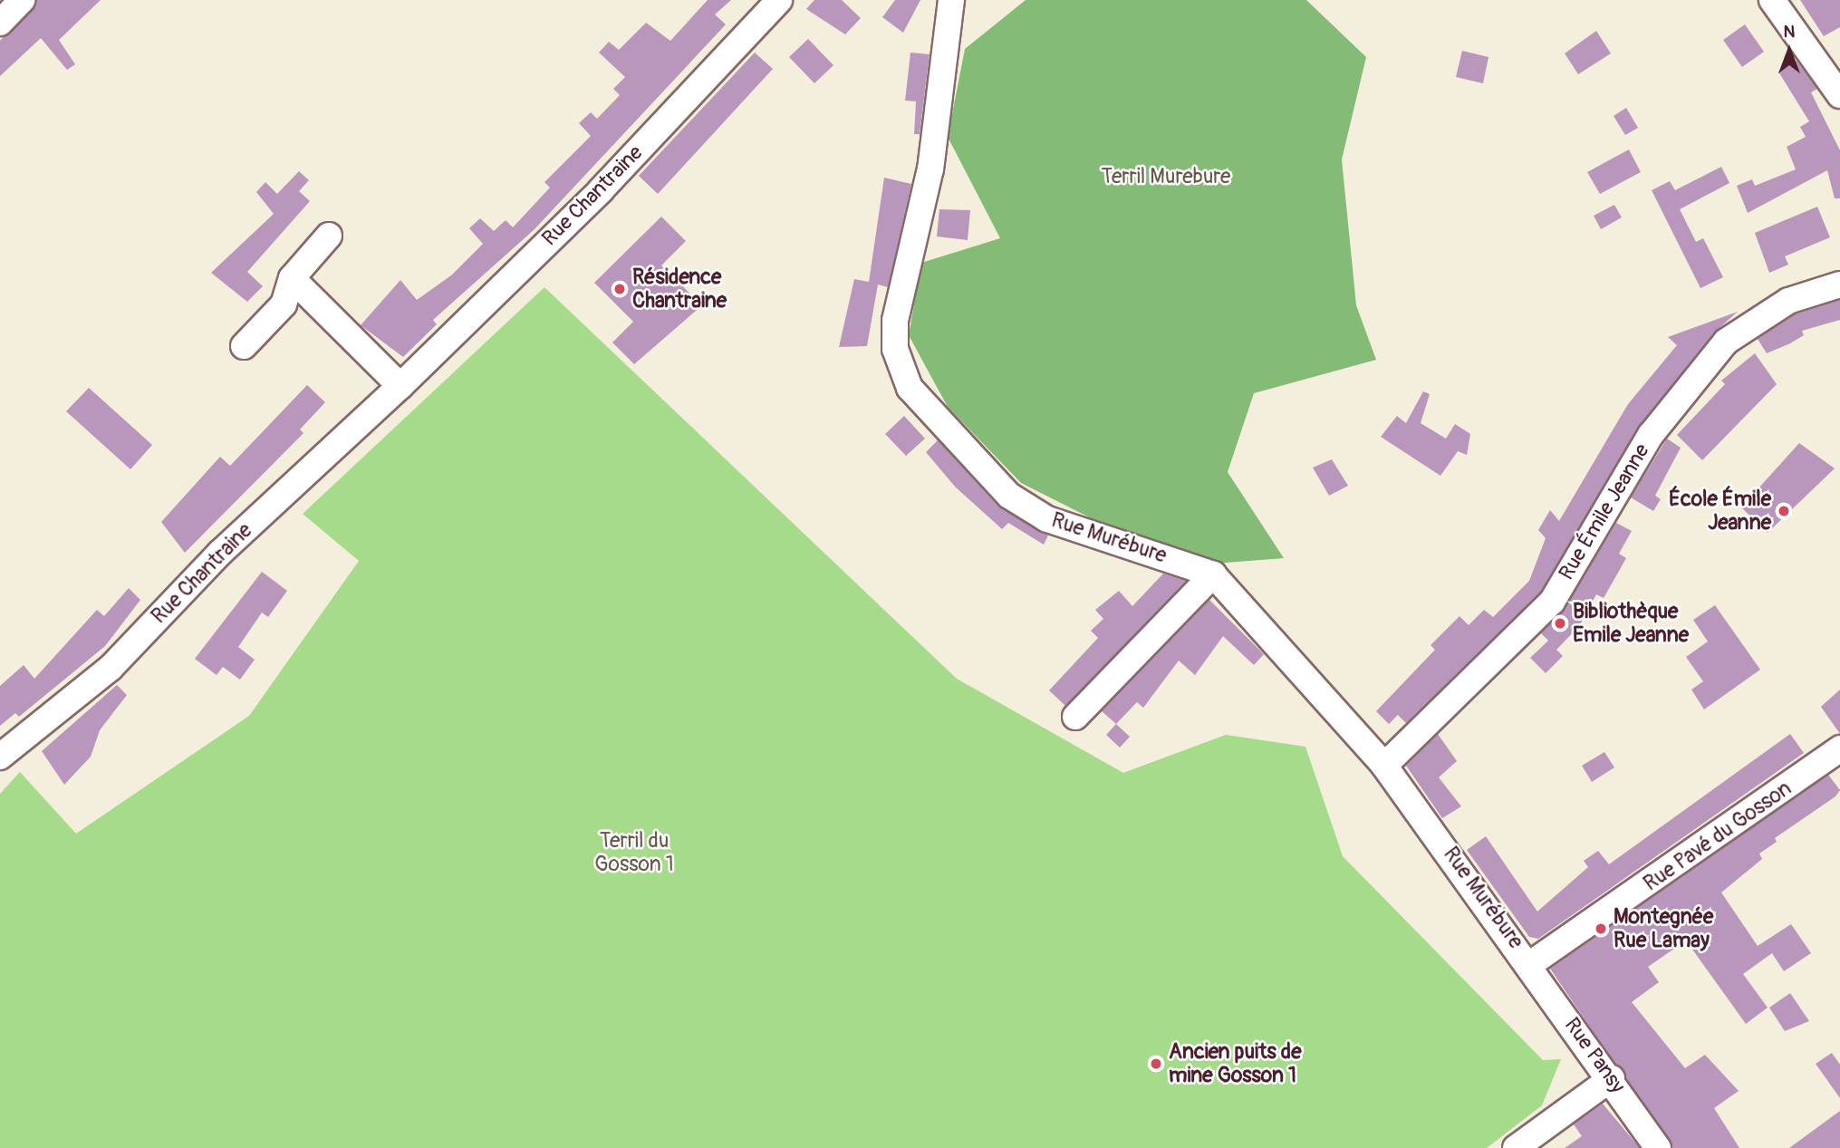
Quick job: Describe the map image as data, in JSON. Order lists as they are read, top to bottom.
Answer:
{
  "streets": {
    "street": [
      "Rue Chantraine",
      "Rue Émile Jeanne",
      "Rue Murébure",
      "Rue Pavé du Gosson",
      "Rue Pansy"
    ]
  },
  "crossings": [
    ["Rue Émile Jeanne", "Rue Murébure"],
    ["Rue Murébure", "Rue Pavé du Gosson"],
    ["Rue Murébure", "Rue Pansy"],
    ["Rue Pavé du Gosson", "Rue Pansy"]
  ],
  "parks": ["Terril Murebure", "Terril du Gosson 1"],
  "places": [
    "Résidence Chantraine",
    "École Émile Jeanne",
    "Bibliothèque Emile Jeanne",
    "Montegnée Rue Lamay",
    "Ancien puits de mine Gosson 1"
  ],
  "north": "top"
}
